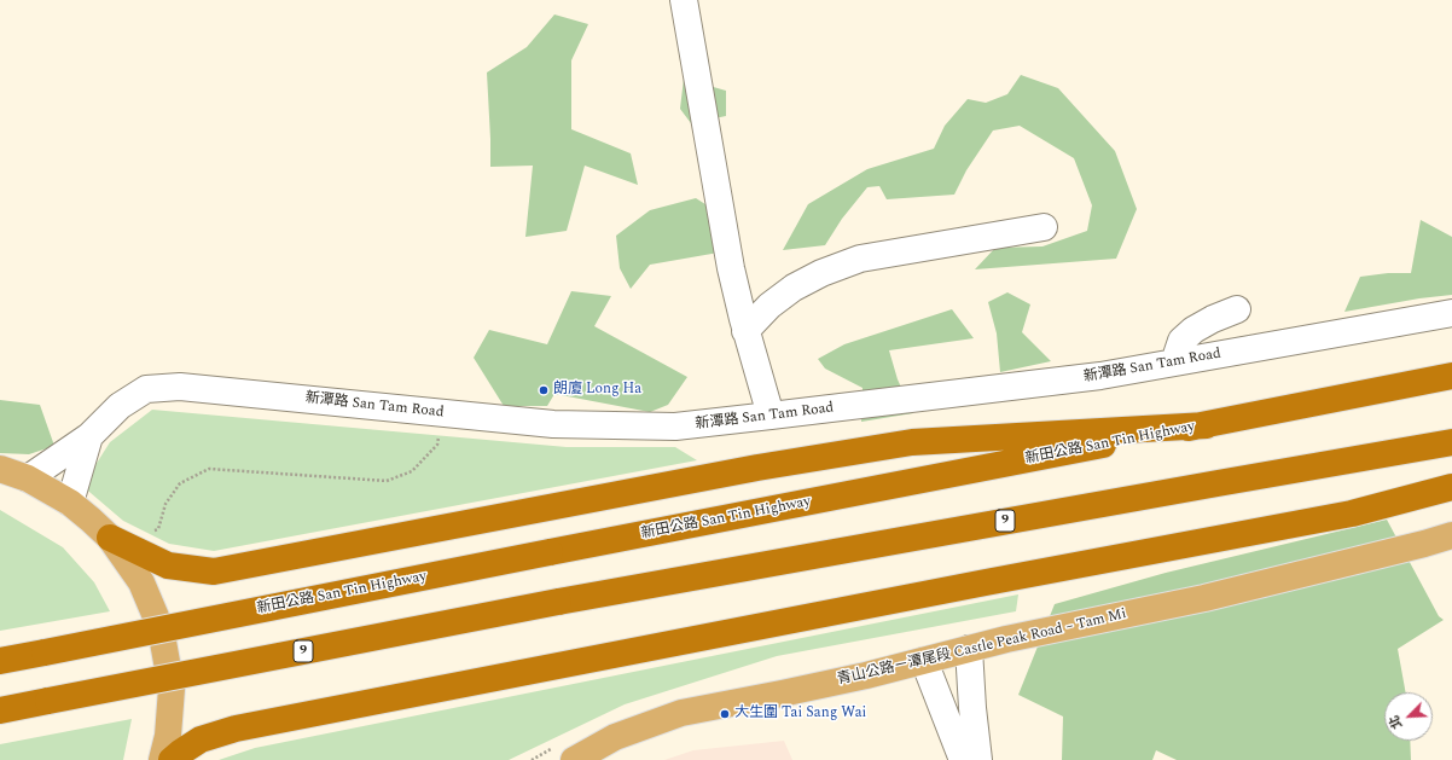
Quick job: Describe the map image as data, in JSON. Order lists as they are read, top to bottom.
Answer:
{
  "streets": {
    "highway": ["新田公路 San Tin Highway", "9"],
    "main road": ["青山公路－潭尾段 Castle Peak Road – Tam Mi"],
    "street": ["新潭路 San Tam Road"]
  },
  "places": ["朗廈 Long Ha", "大生圍 Tai Sang Wai"],
  "north": "bottom left"
}
